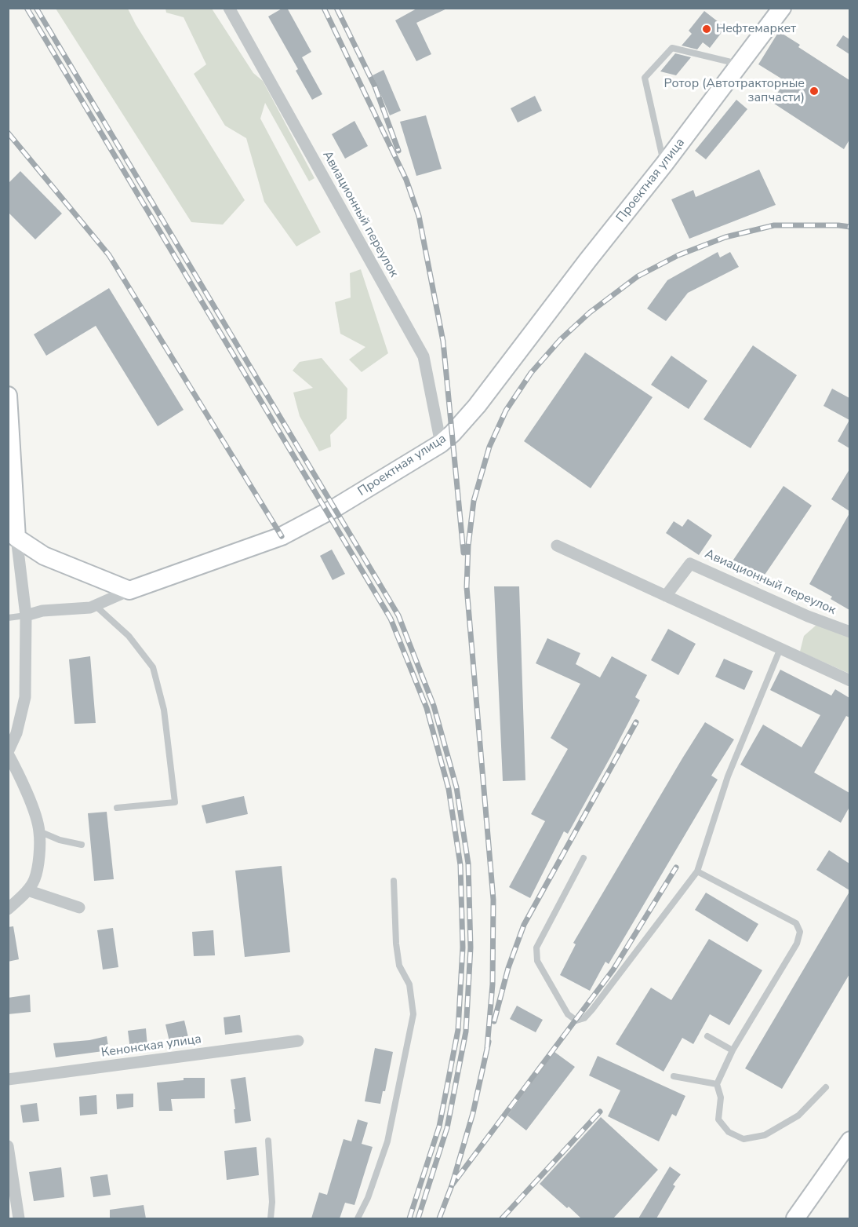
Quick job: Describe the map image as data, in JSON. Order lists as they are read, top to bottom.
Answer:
{
  "streets": {
    "street": ["Проектная улица", "Авиационный переулок", "Кенонская улица"]
  },
  "crossings": [
    ["Проектная улица", "Авиационный переулок"]
  ],
  "places": ["Нефтемаркет", "Ротор (Автотракторные запчасти)"]
}
